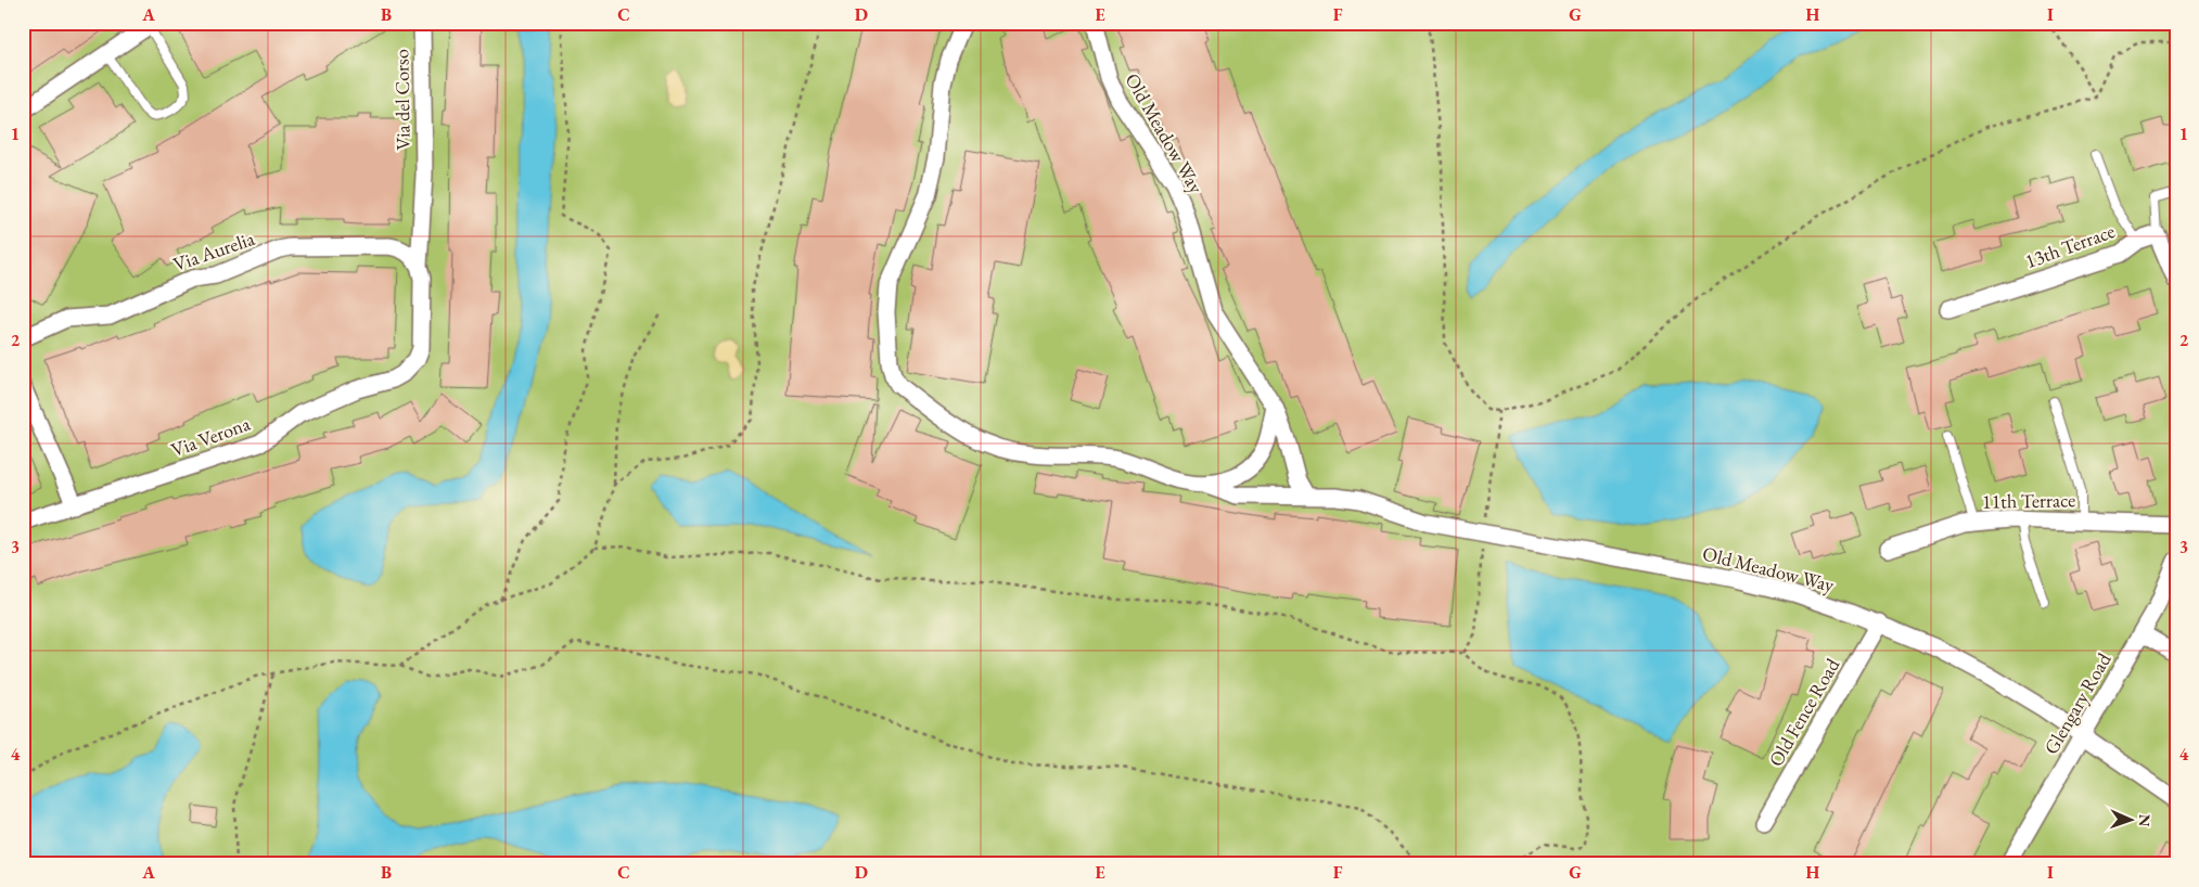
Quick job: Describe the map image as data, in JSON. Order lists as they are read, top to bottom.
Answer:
{
  "streets": {
    "street": [
      "Via del Corso",
      "Old Meadow Way",
      "13th Terrace",
      "Via Aurelia",
      "Via Verona",
      "11th Terrace",
      "Glengary Road",
      "Old Fence Road"
    ]
  },
  "crossings": [
    ["Via del Corso", "Via Aurelia"],
    ["Via del Corso", "Via Verona"],
    ["Old Meadow Way", "Glengary Road"],
    ["Old Meadow Way", "Old Fence Road"]
  ],
  "north": "right",
  "grid": {
    "columns": [
      "A",
      "B",
      "C",
      "D",
      "E",
      "F",
      "G",
      "H",
      "I"
    ],
    "rows": [
      "1",
      "2",
      "3",
      "4"
    ]
  }
}
